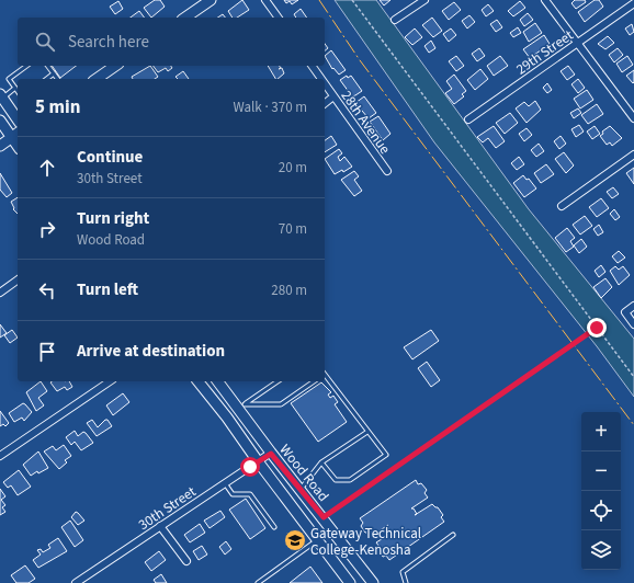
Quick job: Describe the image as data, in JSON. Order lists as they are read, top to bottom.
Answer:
{
  "streets": {
    "street": [
      "29th Street",
      "28th Avenue",
      "Wood Road",
      "30th Street"
    ]
  },
  "crossings": [
    ["Wood Road", "30th Street"]
  ],
  "places": {
    "school or university": ["Gateway Technical College-Kenosha"]
  },
  "page": {
    "search": "Search here",
    "heading": ["5 min", "Walk · 370 m"],
    "list": [
      ["Continue", "30th Street", "20 m"],
      ["Turn right", "Wood Road", "70 m"],
      ["Turn left", "280 m"],
      "Arrive at destination"
    ],
    "map_buttons": ["+", "−"]
  }
}
